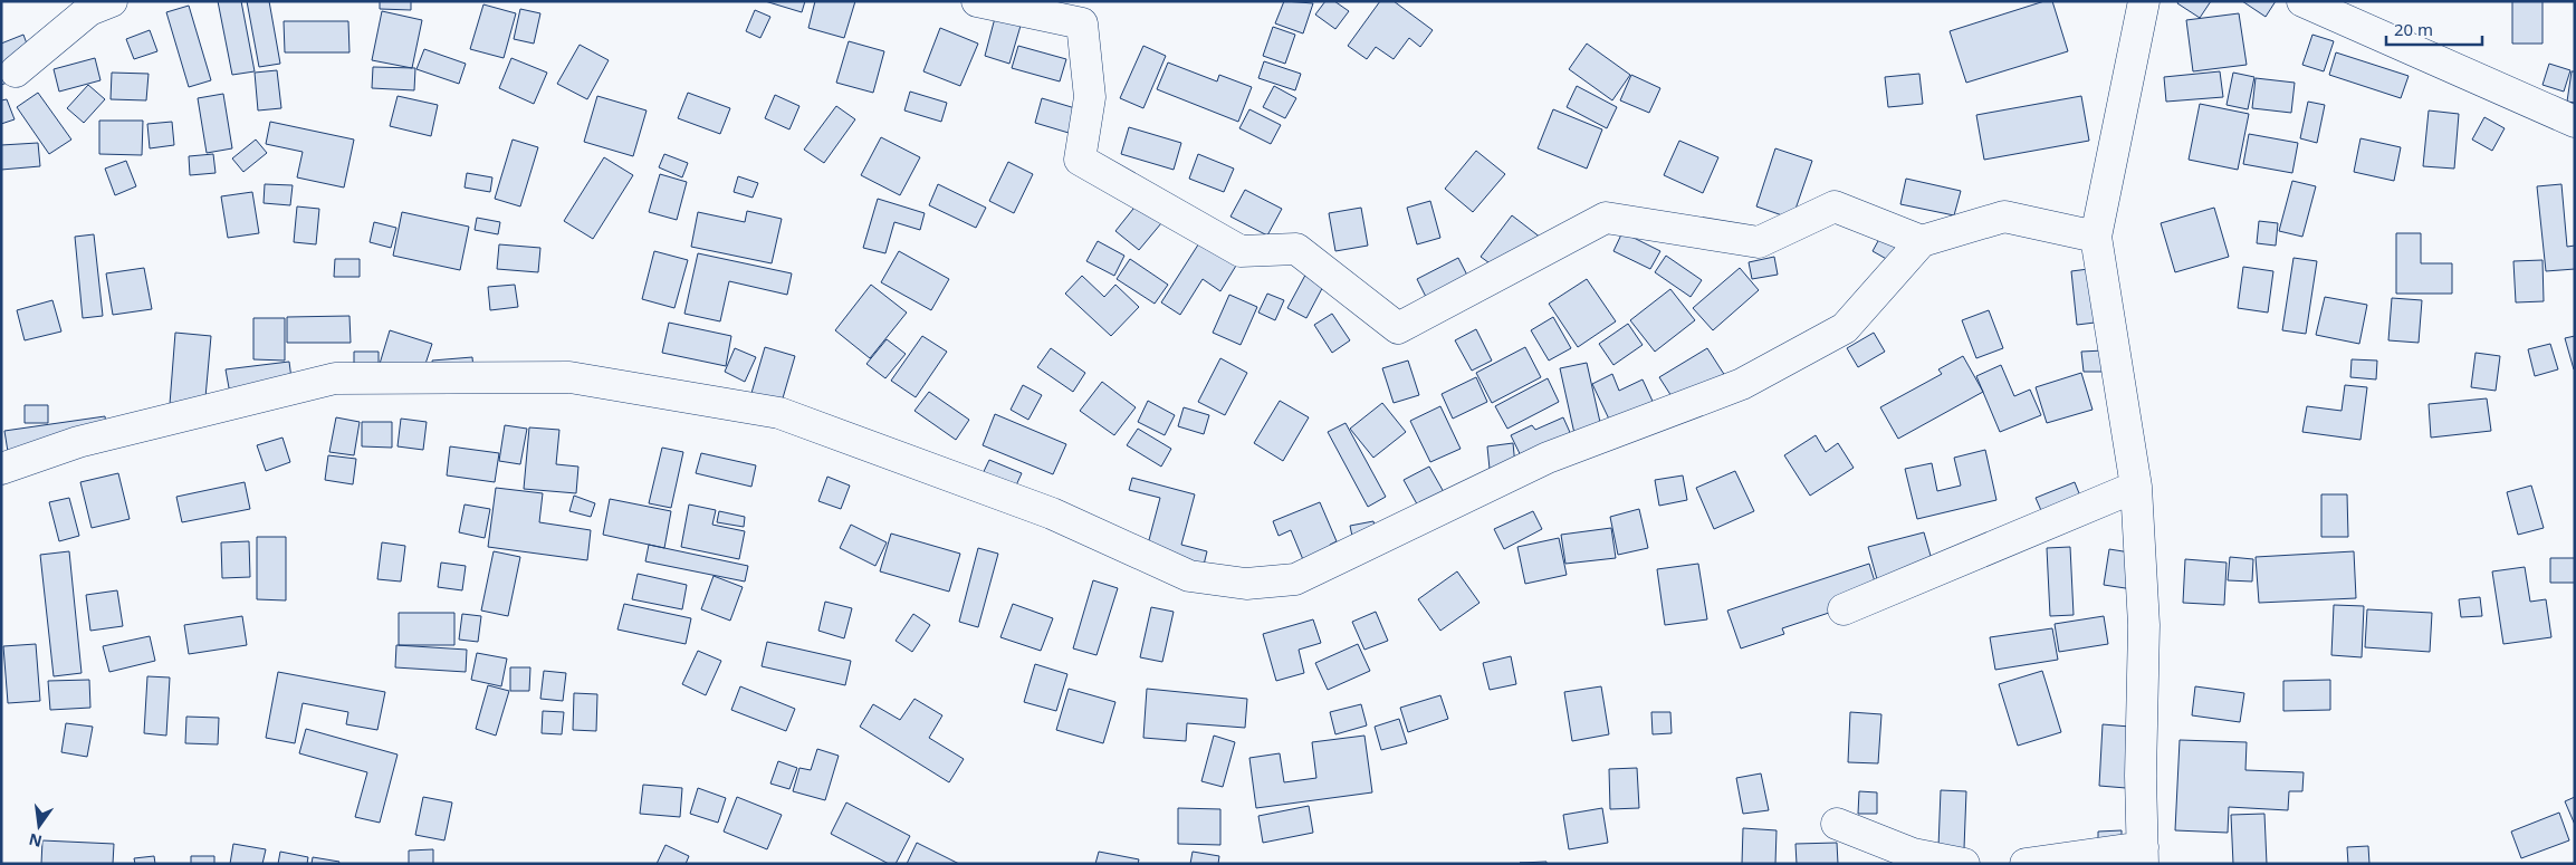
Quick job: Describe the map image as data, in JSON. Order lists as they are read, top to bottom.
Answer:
{
  "scale_bar": "20 m",
  "north": "bottom"
}
